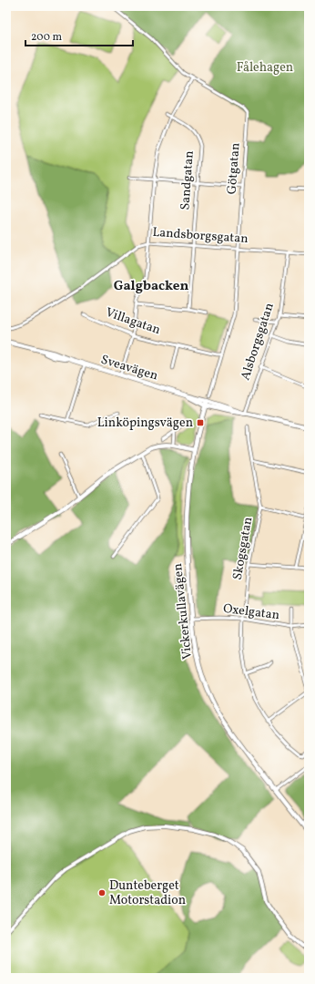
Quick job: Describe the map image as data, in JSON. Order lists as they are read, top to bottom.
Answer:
{
  "streets": {
    "main road": ["Sveavägen", "Vickerkullavägen"],
    "street": [
      "Götgatan",
      "Sandgatan",
      "Landsborgsgatan",
      "Villagatan",
      "Alsborgsgatan",
      "Skogsgatan",
      "Oxelgatan"
    ]
  },
  "crossings": [
    ["Götgatan", "Landsborgsgatan"],
    ["Götgatan", "Villagatan"],
    ["Sandgatan", "Landsborgsgatan"],
    ["Landsborgsgatan", "Alsborgsgatan"],
    ["Alsborgsgatan", "Sveavägen"],
    ["Sveavägen", "Vickerkullavägen"],
    ["Skogsgatan", "Oxelgatan"],
    ["Vickerkullavägen", "Oxelgatan"]
  ],
  "districts": ["Galgbacken"],
  "parks": ["Fålehagen"],
  "places": {
    "transit": ["Linköpingsvägen"],
    "other": ["Dunteberget Motorstadion"]
  },
  "scale_bar": "200 m"
}
